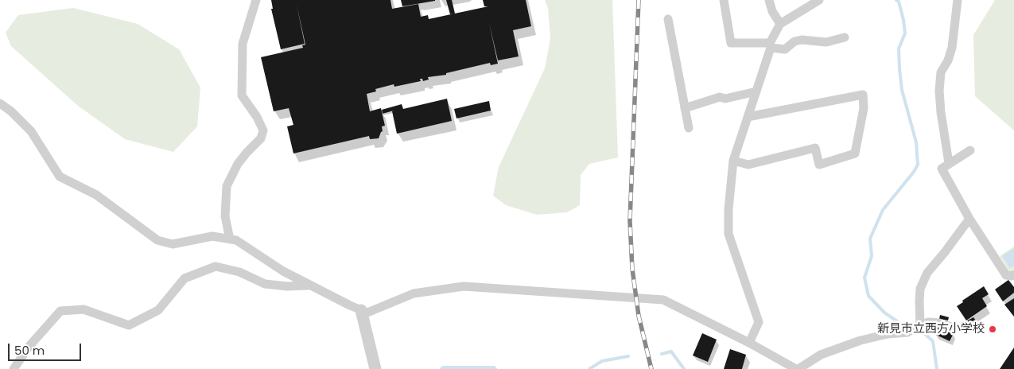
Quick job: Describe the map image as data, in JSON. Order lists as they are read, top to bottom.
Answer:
{
  "places": ["新見市立西方小学校"],
  "scale_bar": "50 m"
}
